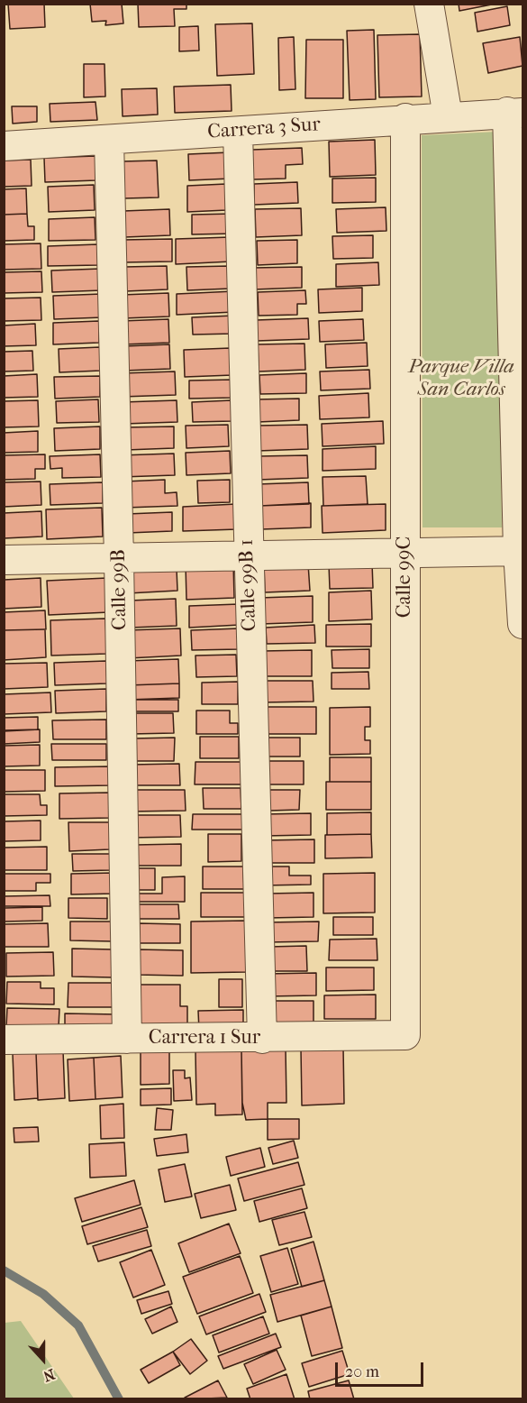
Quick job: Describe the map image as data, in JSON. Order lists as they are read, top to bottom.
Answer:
{
  "streets": {
    "street": [
      "Carrera 3 Sur",
      "Calle 99C",
      "Calle 99B 1",
      "Calle 99B",
      "Carrera 1 Sur"
    ]
  },
  "crossings": [
    ["Carrera 3 Sur", "Calle 99C"],
    ["Carrera 3 Sur", "Calle 99B 1"],
    ["Carrera 3 Sur", "Calle 99B"],
    ["Calle 99C", "Carrera 1 Sur"],
    ["Calle 99B 1", "Carrera 1 Sur"],
    ["Calle 99B", "Carrera 1 Sur"]
  ],
  "parks": ["Parque Villa San Carlos"],
  "scale_bar": "20 m",
  "north": "bottom"
}
